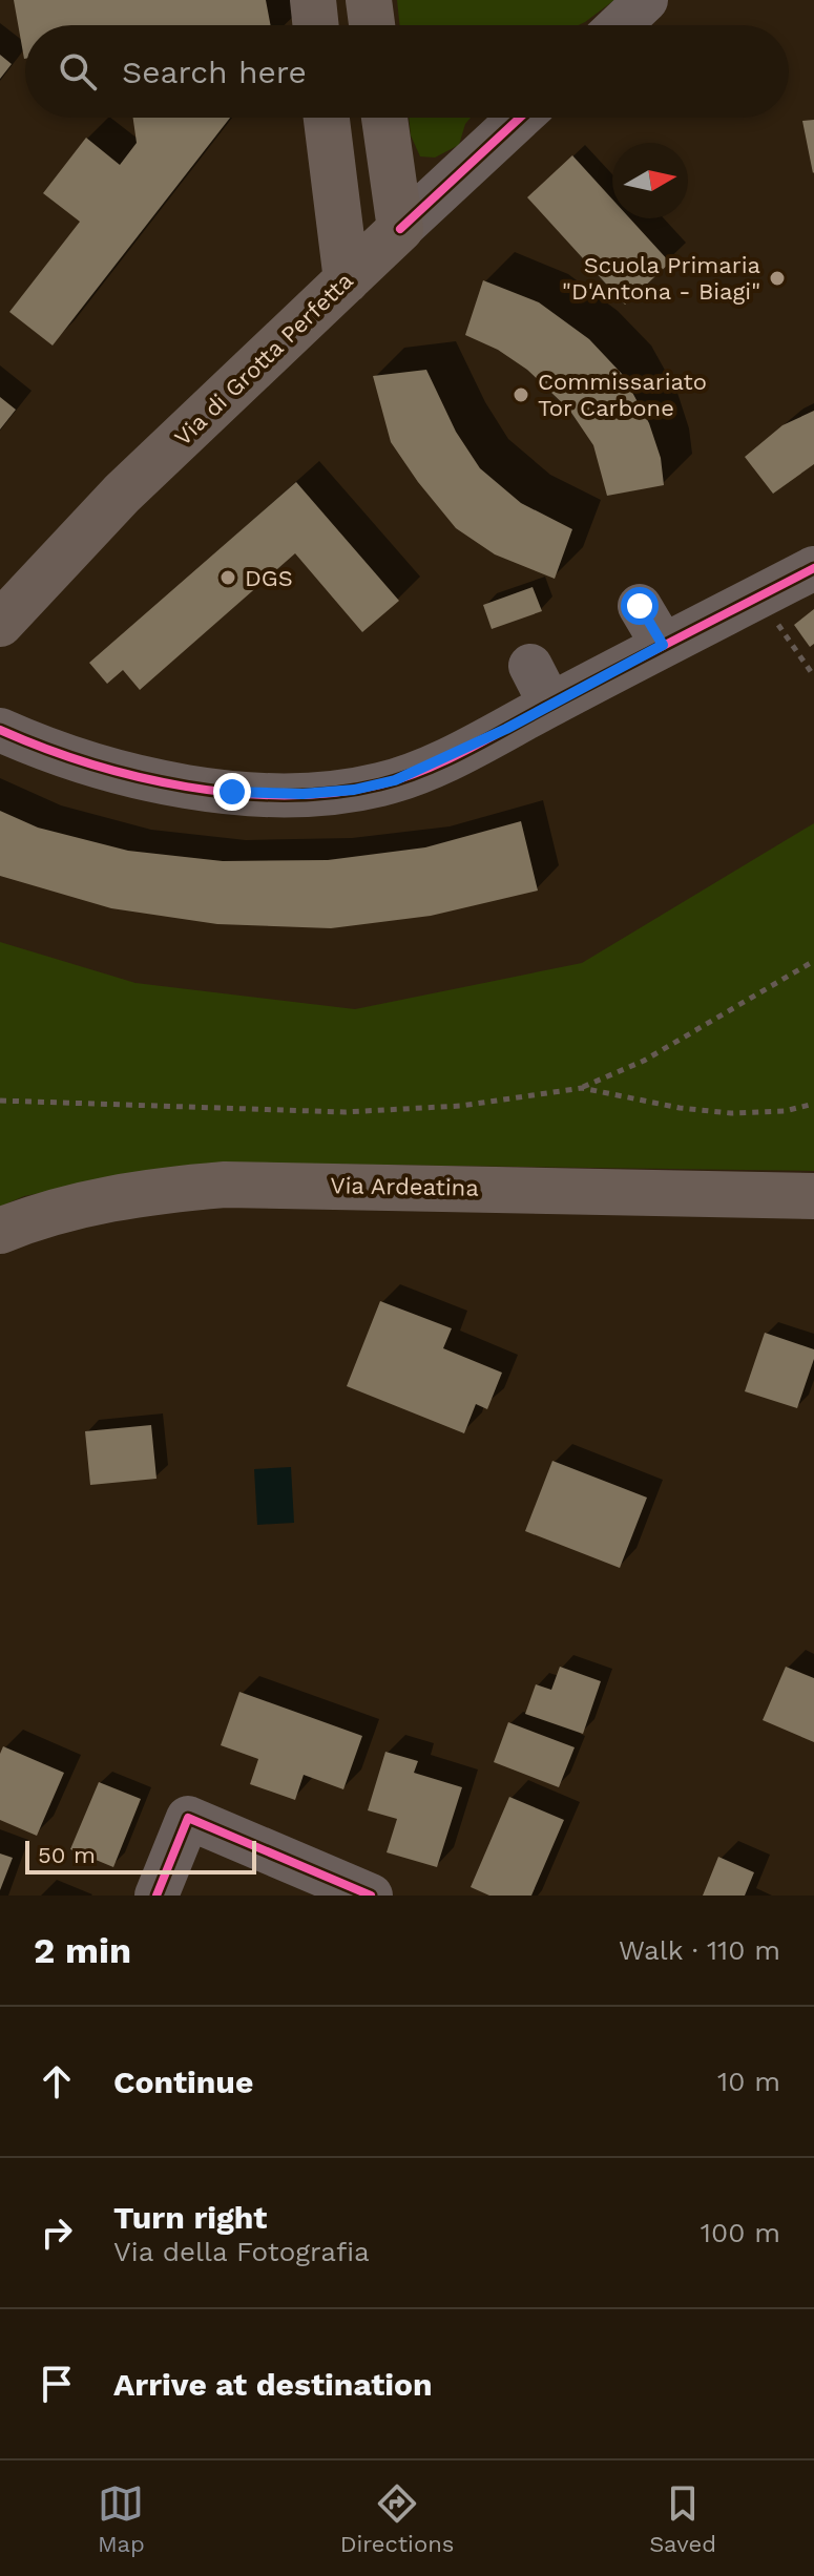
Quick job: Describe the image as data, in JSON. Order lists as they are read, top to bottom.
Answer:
{
  "streets": {
    "main road": ["Via di Grotta Perfetta", "Via Ardeatina"]
  },
  "places": ["Scuola Primaria \"D'Antona - Biagi\"", "Commissariato Tor Carbone", "DGS"],
  "scale_bar": "50 m",
  "north": "right",
  "page": {
    "search": "Search here",
    "scale": "50 m",
    "heading": ["2 min", "Walk · 110 m"],
    "list": [
      ["Continue", "10 m"],
      ["Turn right", "Via della Fotografia", "100 m"],
      "Arrive at destination"
    ],
    "nav": ["Map", "Directions", "Saved"]
  }
}
